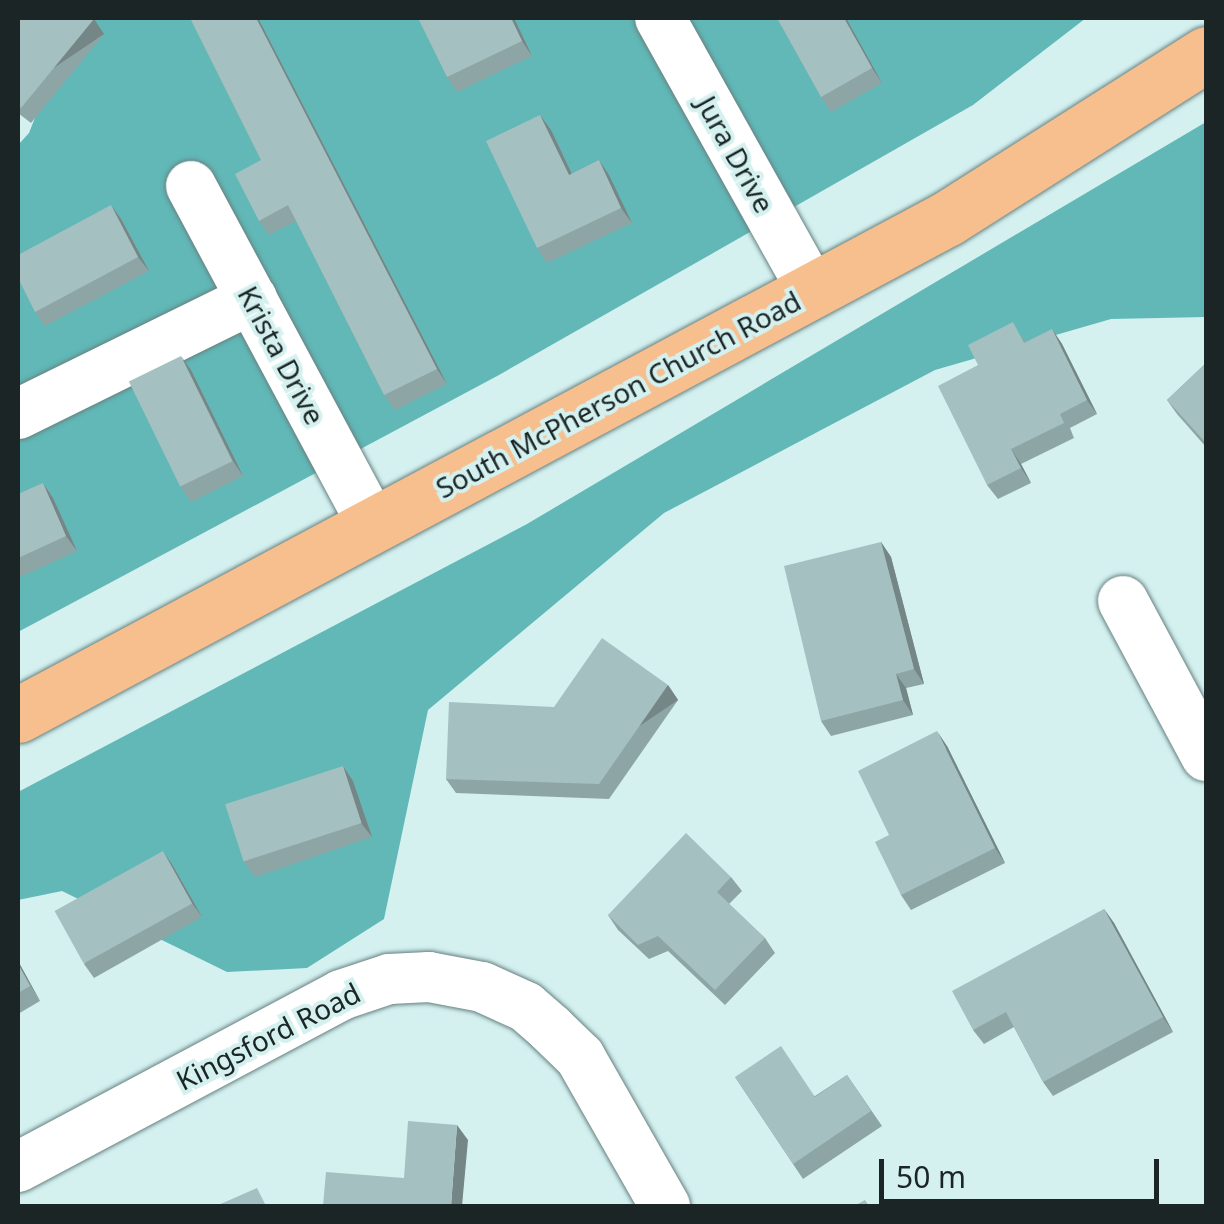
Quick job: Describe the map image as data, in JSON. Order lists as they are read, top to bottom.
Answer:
{
  "streets": {
    "main road": ["South McPherson Church Road"],
    "street": ["Jura Drive", "Krista Drive", "Kingsford Road"]
  },
  "crossings": [
    ["Jura Drive", "South McPherson Church Road"],
    ["Krista Drive", "South McPherson Church Road"]
  ],
  "scale_bar": "50 m"
}
